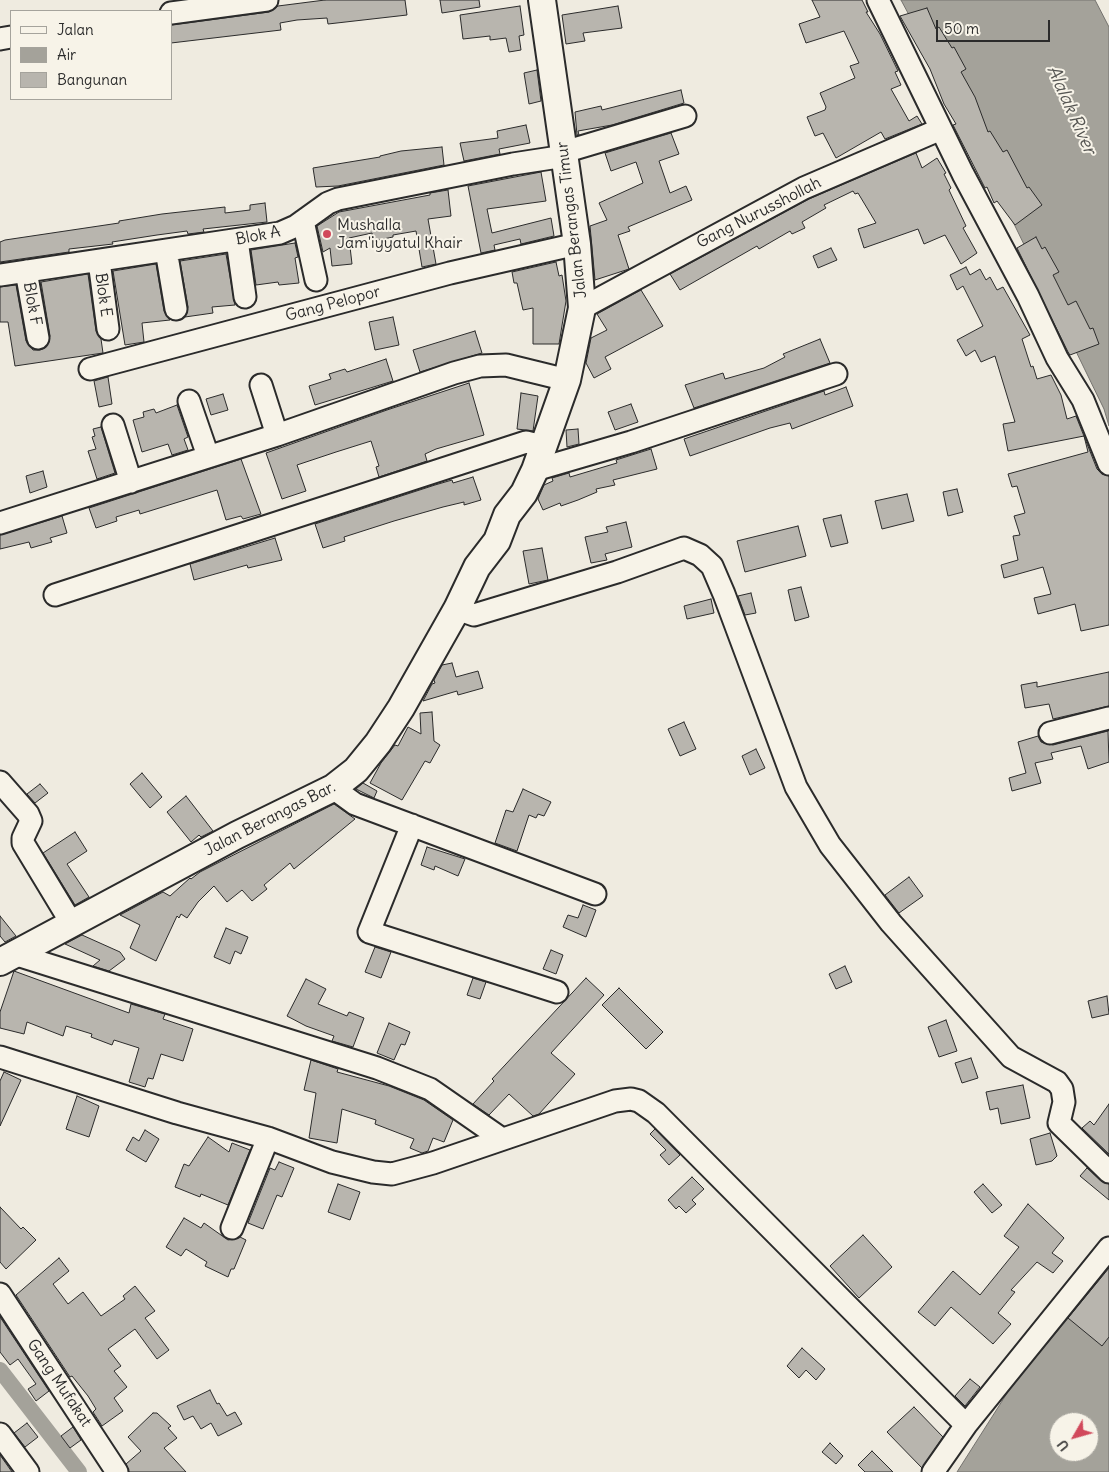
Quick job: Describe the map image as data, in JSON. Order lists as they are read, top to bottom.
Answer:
{
  "streets": {
    "main road": ["Jalan Berangas Timur", "Jalan Berangas Bar."],
    "street": [
      "Gang Nurusshollah",
      "Blok A",
      "Blok E",
      "Blok F",
      "Gang Pelopor",
      "Gang Mufakat"
    ]
  },
  "crossings": [
    ["Gang Nurusshollah", "Jalan Berangas Timur"],
    ["Jalan Berangas Timur", "Blok A"],
    ["Jalan Berangas Timur", "Gang Pelopor"],
    ["Jalan Berangas Timur", "Jalan Berangas Bar."],
    ["Blok A", "Blok E"],
    ["Blok A", "Blok F"]
  ],
  "water": ["Alalak River"],
  "places": ["Mushalla Jam'iyyatul Khair"],
  "legend": ["Jalan", "Air", "Bangunan"],
  "scale_bar": "50 m",
  "north": "bottom left"
}
